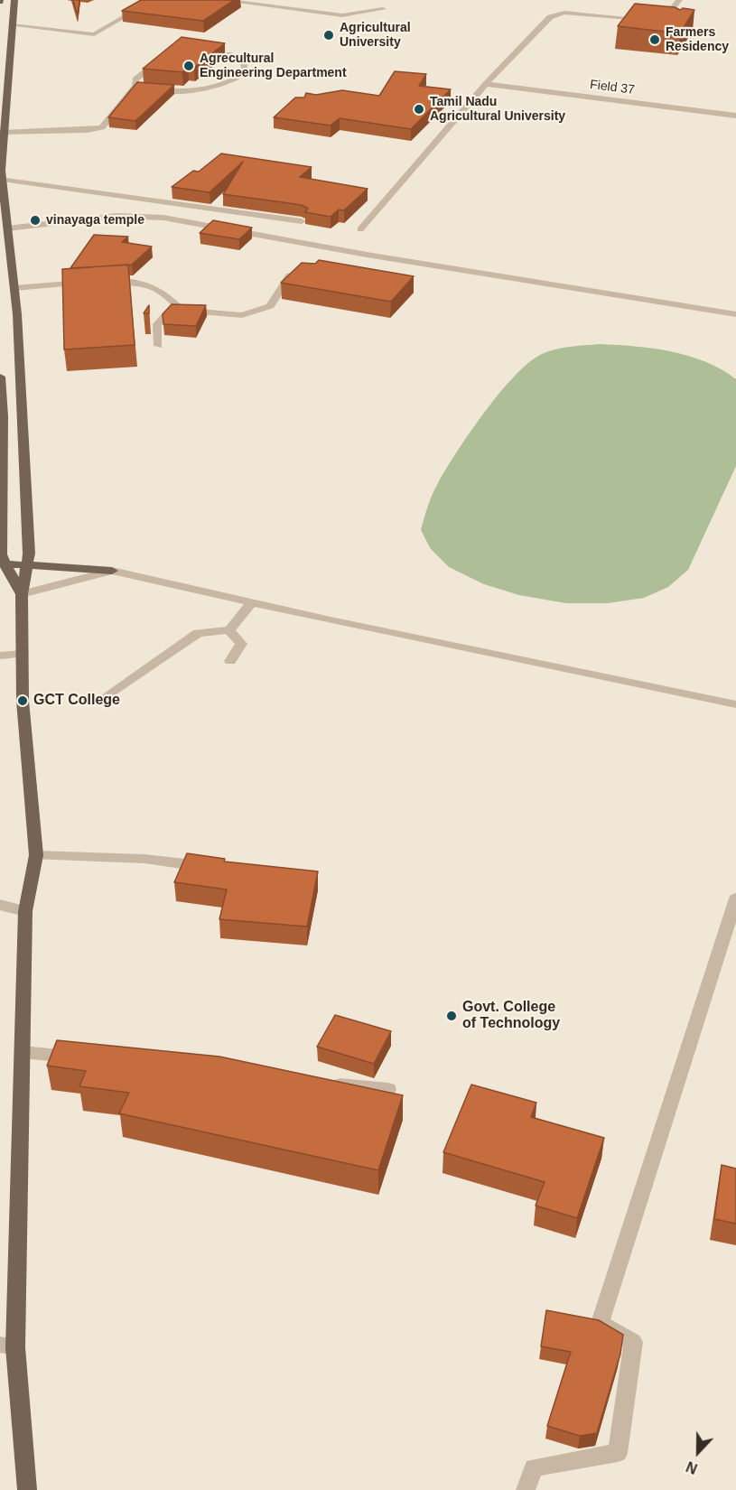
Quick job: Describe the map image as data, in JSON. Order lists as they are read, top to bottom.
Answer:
{
  "streets": {
    "street": ["Field 37"]
  },
  "places": [
    "Agricultural University",
    "Farmers Residency",
    "Agrecultural Engineering Department",
    "Tamil Nadu Agricultural University",
    "vinayaga temple",
    "GCT College",
    "Govt. College of Technology"
  ],
  "north": "bottom"
}
